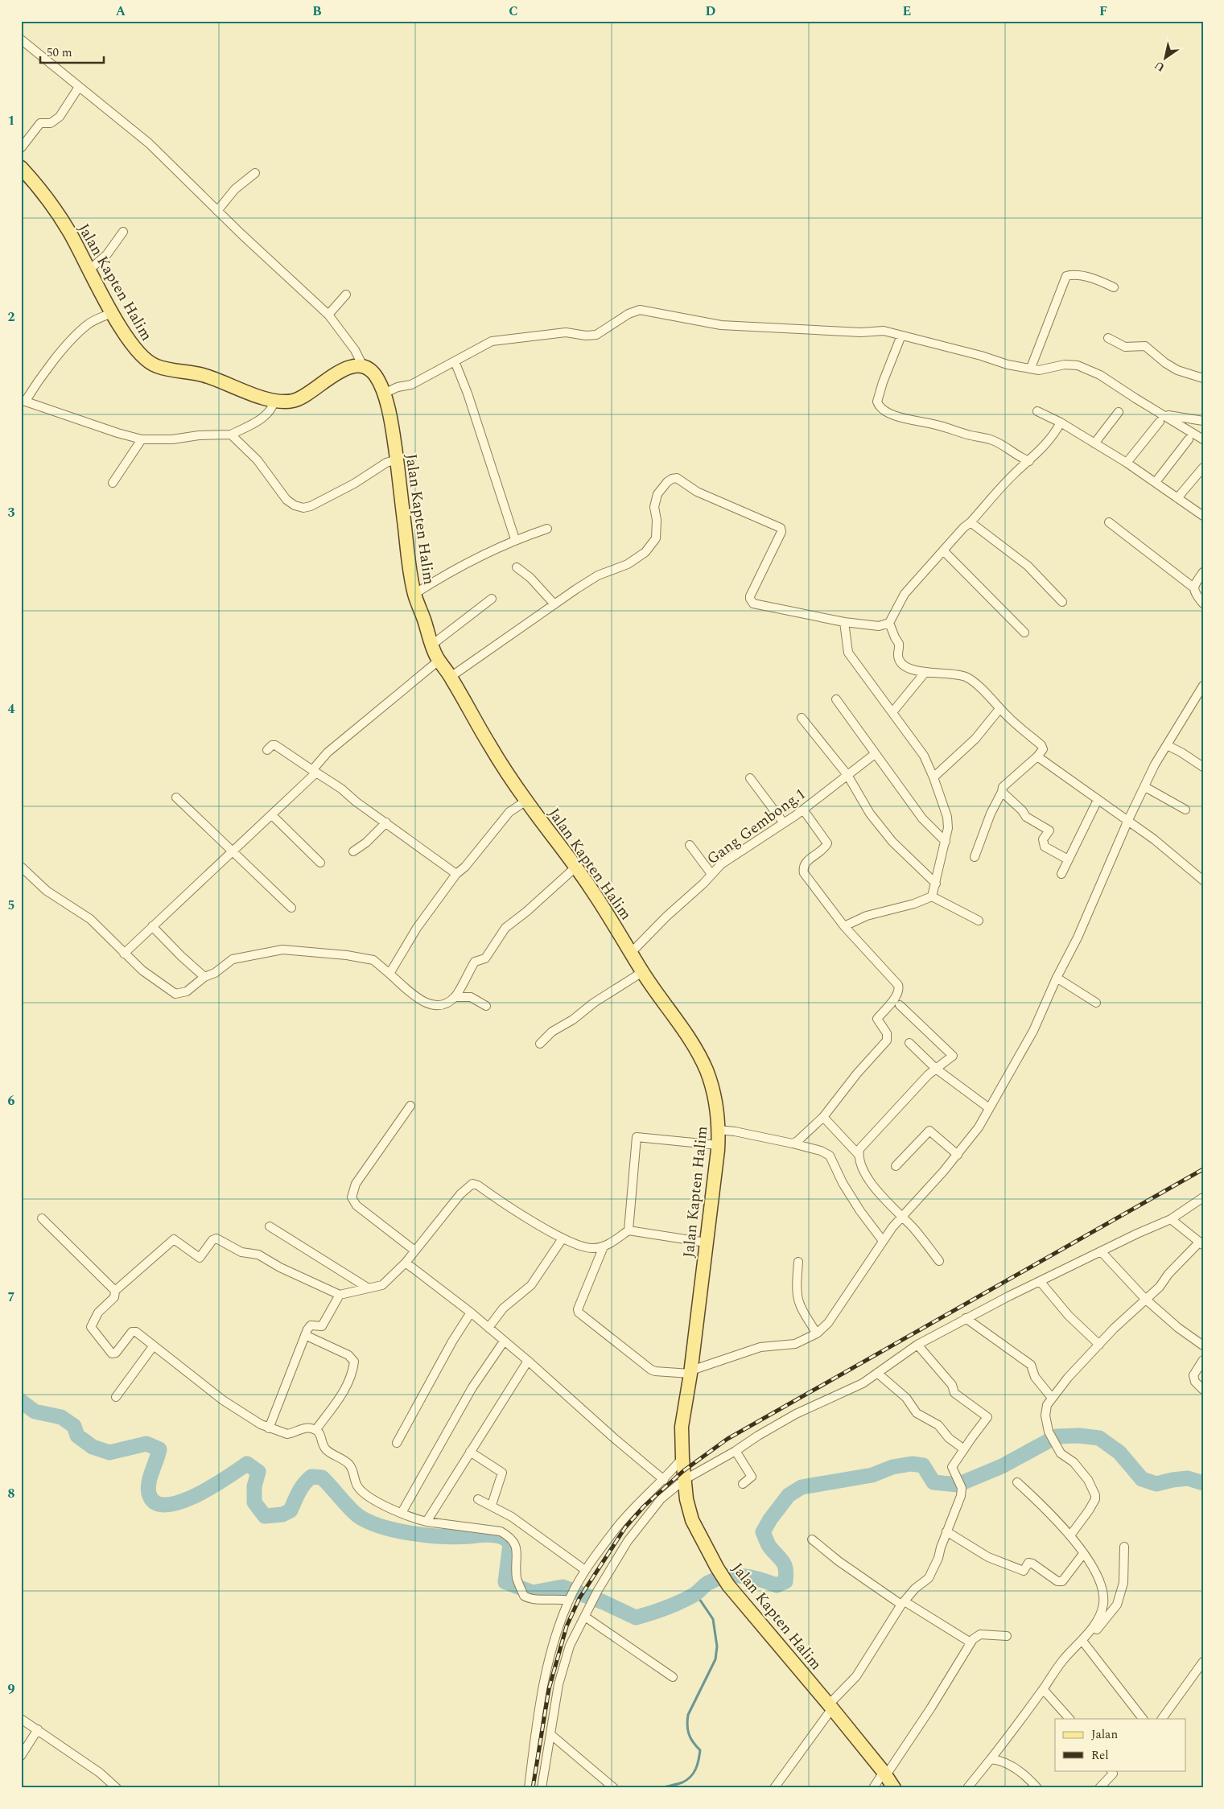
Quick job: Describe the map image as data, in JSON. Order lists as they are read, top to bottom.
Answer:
{
  "streets": {
    "main road": ["Jalan Kapten Halim"],
    "street": ["Gang Gembong.1"]
  },
  "crossings": [
    ["Jalan Kapten Halim", "Gang Gembong.1"]
  ],
  "legend": ["Jalan", "Rel"],
  "scale_bar": "50 m",
  "north": "bottom left",
  "grid": {
    "columns": [
      "A",
      "B",
      "C",
      "D",
      "E",
      "F"
    ],
    "rows": [
      "1",
      "2",
      "3",
      "4",
      "5",
      "6",
      "7",
      "8",
      "9"
    ]
  }
}
